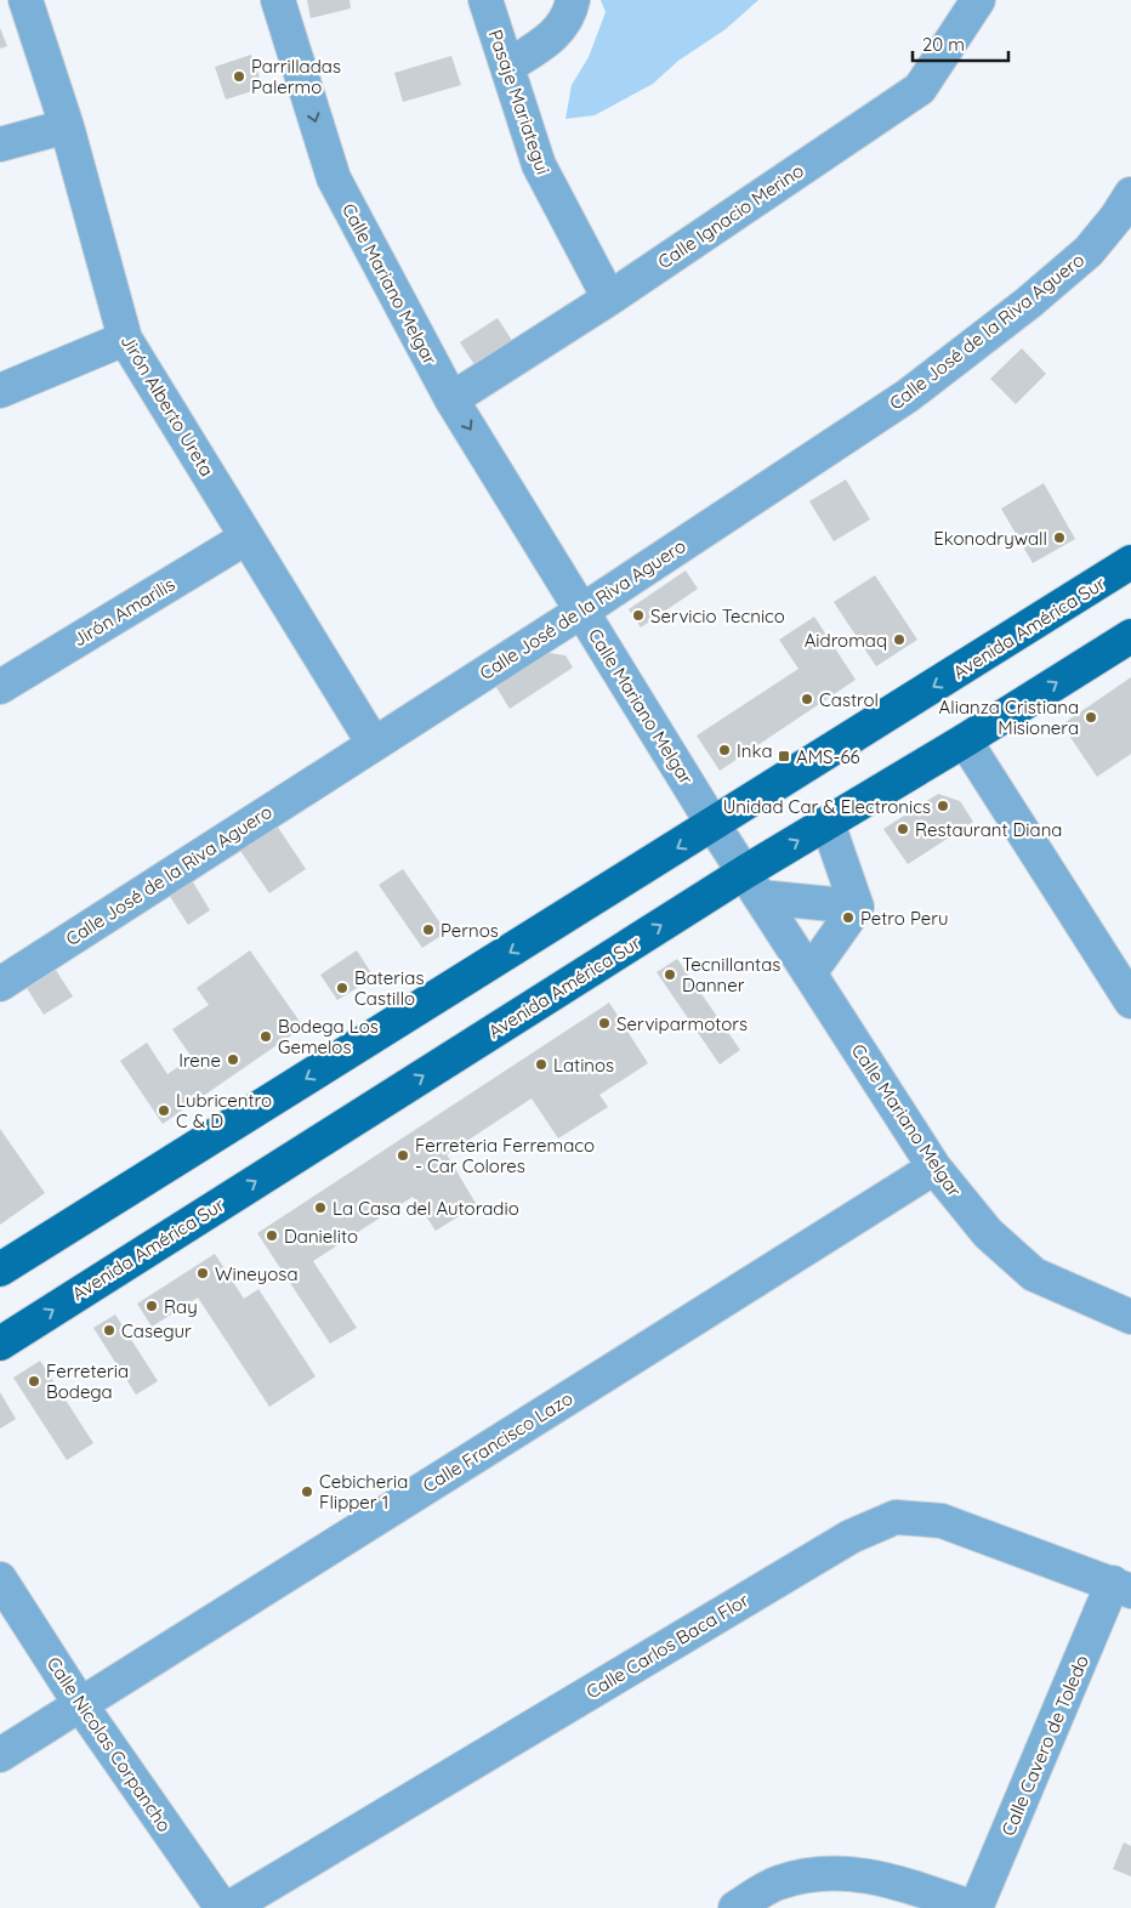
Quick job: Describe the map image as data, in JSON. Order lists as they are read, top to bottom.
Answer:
{
  "streets": {
    "main road": ["Avenida América Sur"],
    "street": [
      "Pasaje Mariategui",
      "Calle Ignacio Merino",
      "Calle Mariano Melgar",
      "Calle José de la Riva Aguero",
      "Jirón Alberto Ureta",
      "Jirón Amarilis",
      "Calle Francisco Lazo",
      "Calle Carlos Baca Flor",
      "Calle Nicolas Corpancho",
      "Calle Cavero de Toledo"
    ]
  },
  "crossings": [
    ["Pasaje Mariategui", "Calle Ignacio Merino"],
    ["Calle Ignacio Merino", "Calle Mariano Melgar"],
    ["Calle Mariano Melgar", "Calle José de la Riva Aguero"],
    ["Calle Mariano Melgar", "Avenida América Sur"],
    ["Calle Mariano Melgar", "Calle Francisco Lazo"],
    ["Calle José de la Riva Aguero", "Jirón Alberto Ureta"],
    ["Jirón Alberto Ureta", "Jirón Amarilis"],
    ["Calle Francisco Lazo", "Calle Nicolas Corpancho"],
    ["Calle Carlos Baca Flor", "Calle Cavero de Toledo"]
  ],
  "one_way": ["Calle Mariano Melgar"],
  "places": {
    "other": [
      "Parrilladas Palermo",
      "Ekonodrywall",
      "Servicio Tecnico",
      "Aidromaq",
      "Castrol",
      "Alianza Cristiana Misionera",
      "Inka",
      "Unidad Car & Electronics",
      "Restaurant Diana",
      "Petro Peru",
      "Pernos",
      "Tecnillantas Danner",
      "Baterias Castillo",
      "Serviparmotors",
      "Bodega Los Gemelos",
      "Irene",
      "Latinos",
      "Lubricentro C & D",
      "Ferreteria Ferremaco - Car Colores",
      "La Casa del Autoradio",
      "Danielito",
      "Wineyosa",
      "Ray",
      "Casegur",
      "Ferreteria Bodega",
      "Cebicheria Flipper 1"
    ],
    "transit": ["AMS-66"]
  },
  "scale_bar": "20 m"
}
